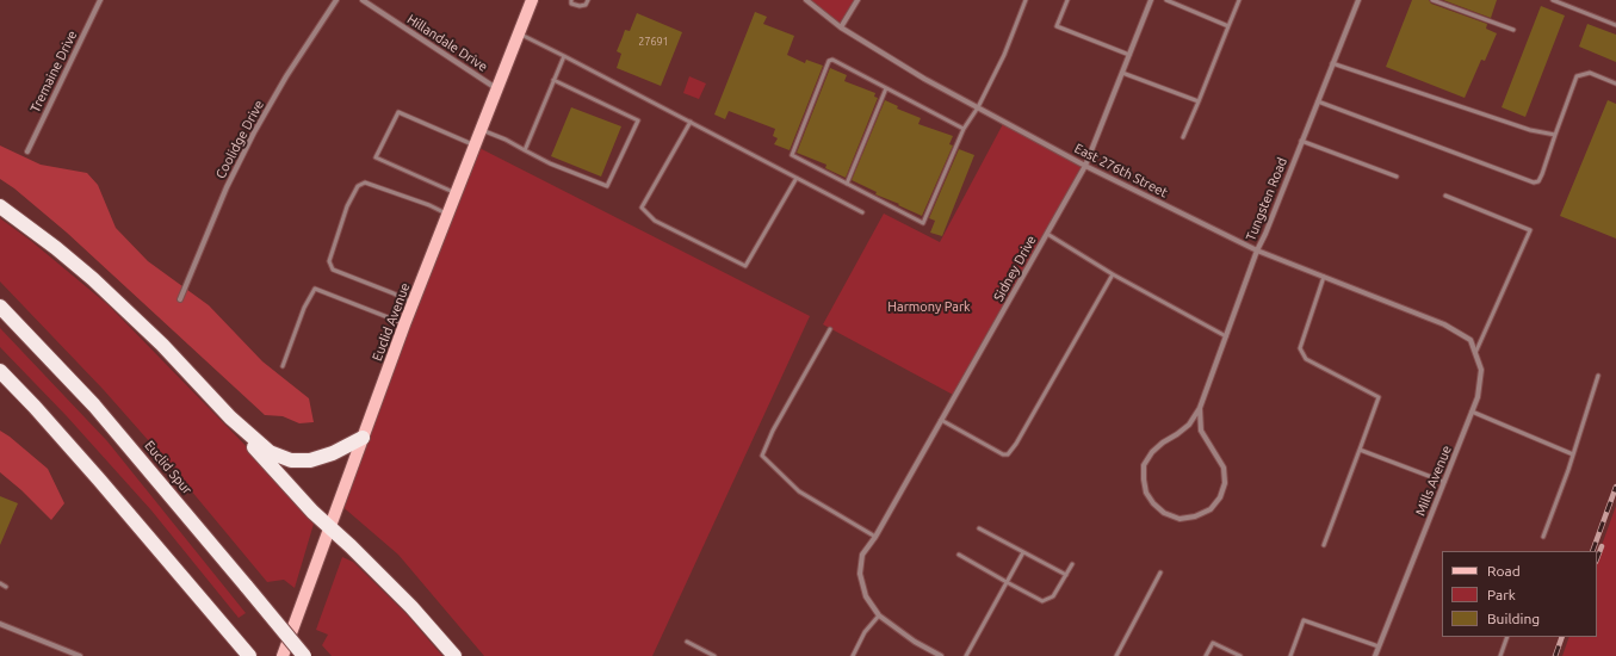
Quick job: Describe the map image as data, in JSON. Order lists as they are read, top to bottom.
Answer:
{
  "streets": {
    "highway": ["Euclid Spur"],
    "main road": ["Euclid Avenue"],
    "street": [
      "Hillandale Drive",
      "Tremaine Drive",
      "Coolidge Drive",
      "East 276th Street",
      "Tungsten Road",
      "Sidney Drive",
      "Mills Avenue"
    ]
  },
  "crossings": [
    ["Hillandale Drive", "Euclid Avenue"],
    ["East 276th Street", "Tungsten Road"],
    ["East 276th Street", "Sidney Drive"],
    ["East 276th Street", "Mills Avenue"]
  ],
  "parks": ["Harmony Park"],
  "house_numbers": ["27691"],
  "legend": ["Road", "Park", "Building"]
}
